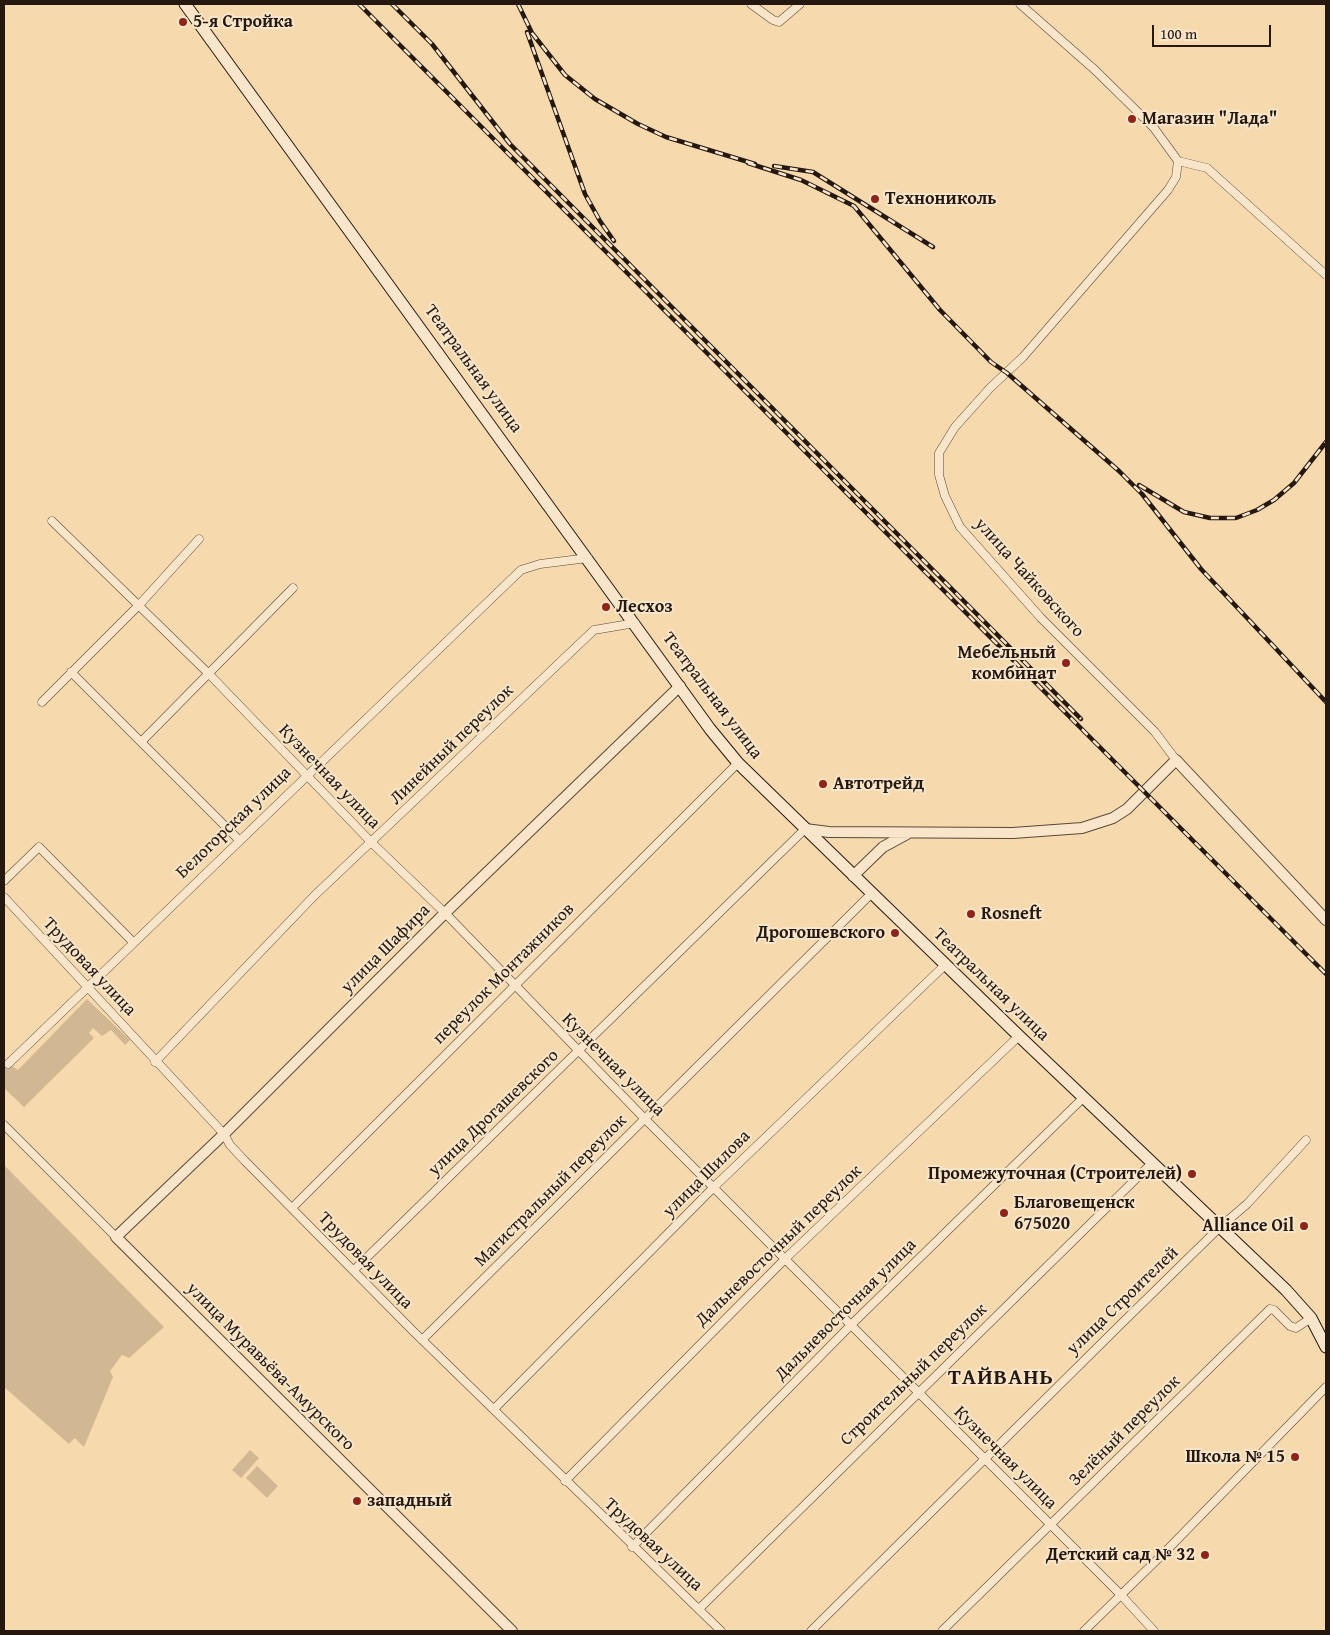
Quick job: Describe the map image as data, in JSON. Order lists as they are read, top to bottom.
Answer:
{
  "streets": {
    "main road": ["Театральная улица"],
    "street": [
      "улица Чайковского",
      "Линейный переулок",
      "Кузнечная улица",
      "Белогорская улица",
      "улица Шафира",
      "Трудовая улица",
      "переулок Монтажников",
      "улица Дрогашевского",
      "улица Шилова",
      "Магистральный переулок",
      "Дальневосточный переулок",
      "улица Строителей",
      "Дальневосточная улица",
      "улица Муравьёва-Амурского",
      "Строительный переулок",
      "Зелёный переулок"
    ]
  },
  "crossings": [
    ["Театральная улица", "Линейный переулок"],
    ["Театральная улица", "Белогорская улица"],
    ["Театральная улица", "улица Шафира"],
    ["Театральная улица", "переулок Монтажников"],
    ["Театральная улица", "улица Дрогашевского"],
    ["Театральная улица", "улица Шилова"],
    ["Театральная улица", "Магистральный переулок"],
    ["Театральная улица", "Дальневосточный переулок"],
    ["Театральная улица", "улица Строителей"],
    ["Театральная улица", "Дальневосточная улица"],
    ["Театральная улица", "Строительный переулок"],
    ["Театральная улица", "Зелёный переулок"],
    ["Линейный переулок", "Кузнечная улица"],
    ["Линейный переулок", "Трудовая улица"],
    ["Кузнечная улица", "Белогорская улица"],
    ["Кузнечная улица", "улица Шафира"],
    ["Кузнечная улица", "переулок Монтажников"],
    ["Кузнечная улица", "улица Дрогашевского"],
    ["Кузнечная улица", "улица Шилова"],
    ["Кузнечная улица", "Магистральный переулок"],
    ["Кузнечная улица", "Дальневосточный переулок"],
    ["Кузнечная улица", "улица Строителей"],
    ["Кузнечная улица", "Дальневосточная улица"],
    ["Кузнечная улица", "Строительный переулок"],
    ["Кузнечная улица", "Зелёный переулок"],
    ["Белогорская улица", "Трудовая улица"],
    ["улица Шафира", "Трудовая улица"],
    ["улица Шафира", "улица Муравьёва-Амурского"],
    ["Трудовая улица", "переулок Монтажников"],
    ["Трудовая улица", "улица Дрогашевского"],
    ["Трудовая улица", "улица Шилова"],
    ["Трудовая улица", "Магистральный переулок"],
    ["Трудовая улица", "Дальневосточный переулок"],
    ["Трудовая улица", "Дальневосточная улица"],
    ["Трудовая улица", "Строительный переулок"]
  ],
  "districts": ["ТАЙВАНЬ"],
  "places": [
    "5-я Стройка",
    "Магазин \"Лада\"",
    "Технониколь",
    "Лесхоз",
    "Мебельный комбинат",
    "Автотрейд",
    "Rosneft",
    "Дрогошевского",
    "Промежуточная (Строителей)",
    "Благовещенск 675020",
    "Alliance Oil",
    "Школа № 15",
    "западный",
    "Детский сад № 32"
  ],
  "scale_bar": "100 m"
}
